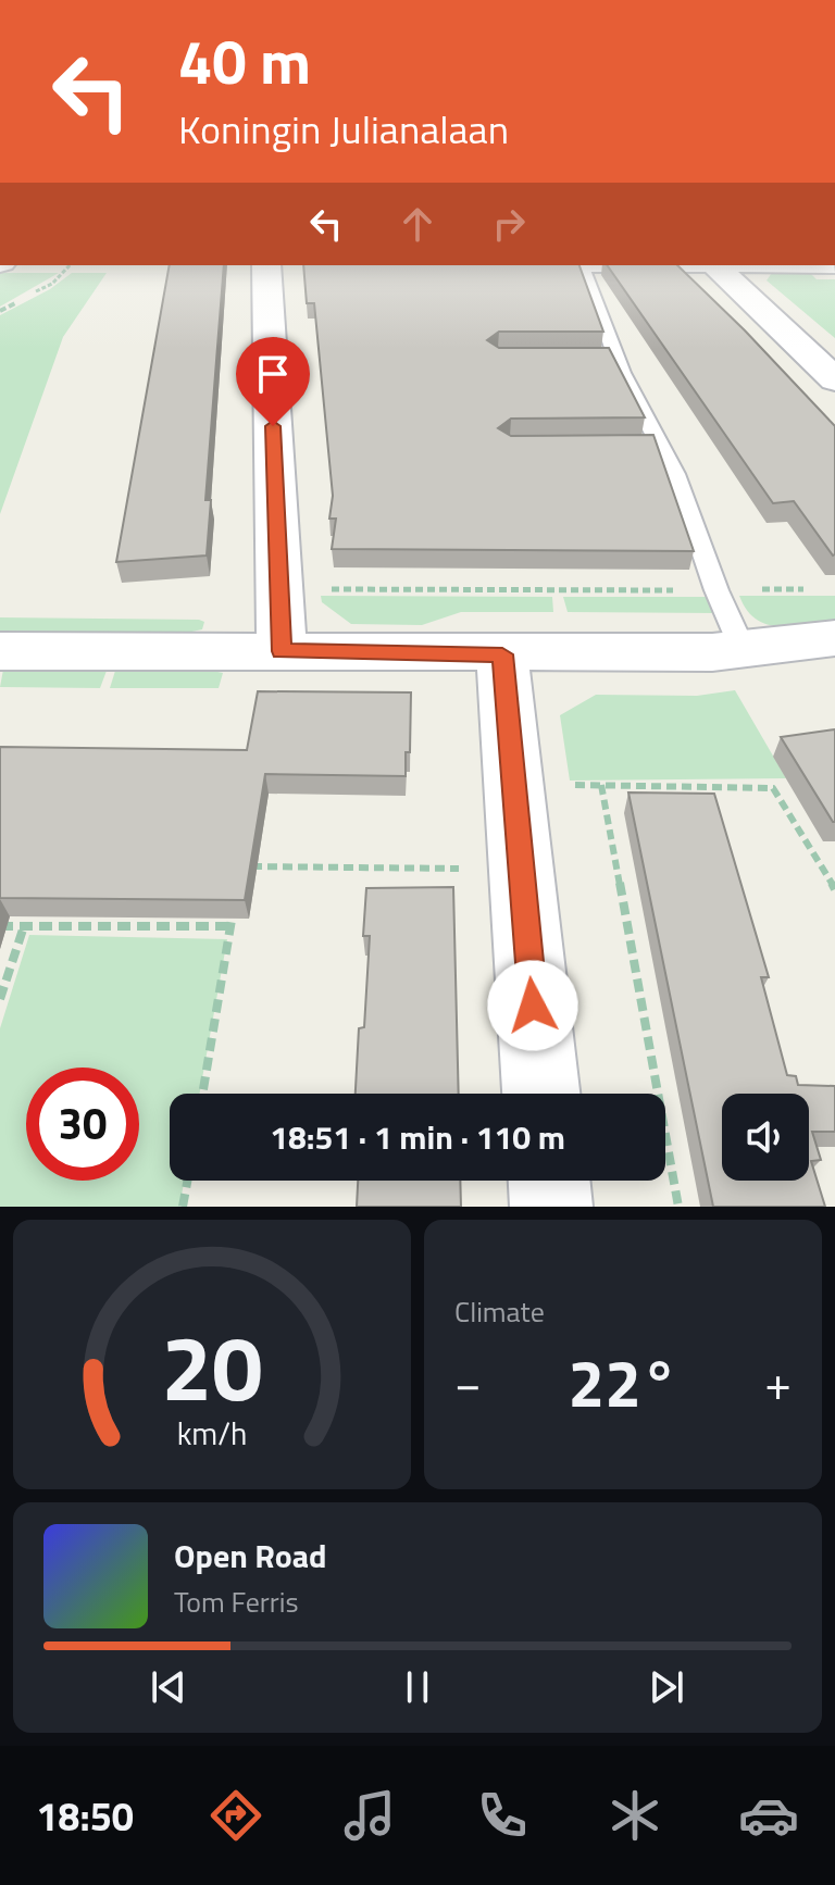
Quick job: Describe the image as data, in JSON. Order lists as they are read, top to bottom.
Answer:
{
  "page": {
    "turn": ["40 m", "Koningin Julianalaan"],
    "limit": "30",
    "trip": "18:51 · 1 min · 110 m",
    "tile": "Climate",
    "heat": ["−", "22°", "+"],
    "song": ["Open Road", "Tom Ferris"],
    "tabs": "18:50",
    "gauge": ["20", "km/h"]
  }
}
